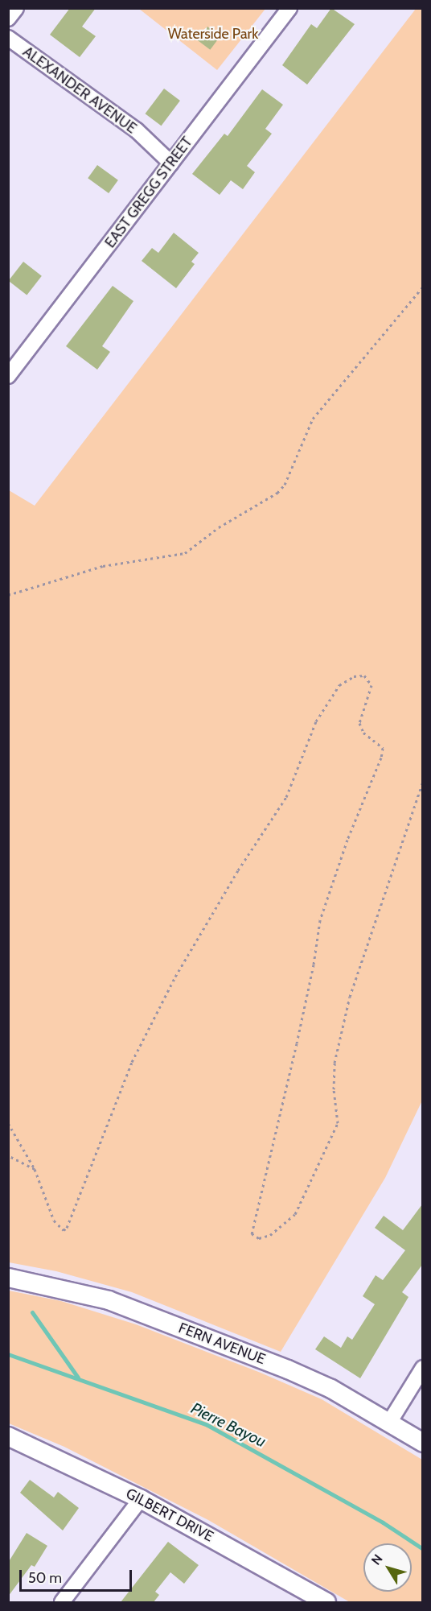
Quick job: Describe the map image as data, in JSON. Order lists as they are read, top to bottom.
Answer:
{
  "streets": {
    "street": [
      "ALEXANDER AVENUE",
      "EAST GREGG STREET",
      "FERN AVENUE",
      "GILBERT DRIVE"
    ]
  },
  "crossings": [
    ["ALEXANDER AVENUE", "EAST GREGG STREET"]
  ],
  "water": ["Pierre Bayou"],
  "parks": ["Waterside Park"],
  "scale_bar": "50 m",
  "north": "top left"
}
